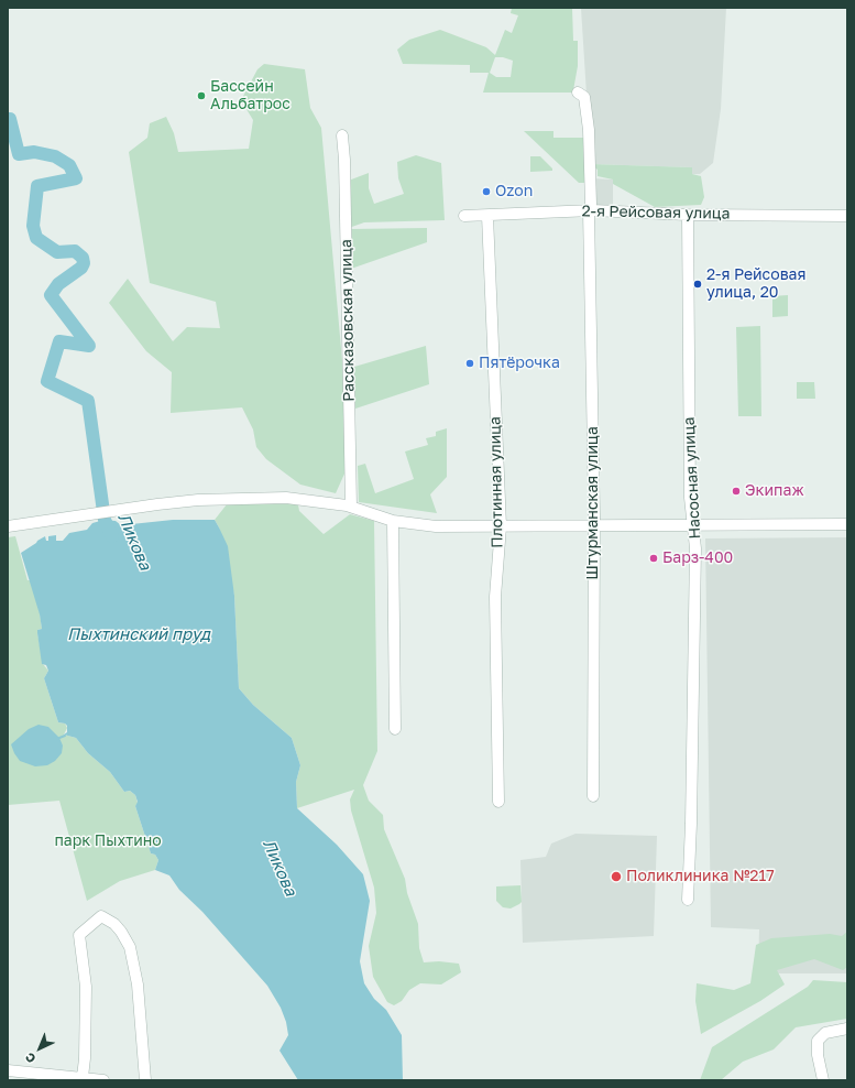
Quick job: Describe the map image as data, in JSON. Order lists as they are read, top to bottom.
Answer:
{
  "streets": {
    "street": [
      "2-я Рейсовая улица",
      "Рассказовская улица",
      "Насосная улица",
      "Плотинная улица",
      "Штурманская улица"
    ]
  },
  "crossings": [
    ["2-я Рейсовая улица", "Насосная улица"],
    ["2-я Рейсовая улица", "Плотинная улица"],
    ["2-я Рейсовая улица", "Штурманская улица"]
  ],
  "water": ["Ликова", "Пыхтинский пруд"],
  "parks": ["парк Пыхтино"],
  "places": [
    "Бассейн Альбатрос",
    "Ozon",
    "2-я Рейсовая улица, 20",
    "Пятёрочка",
    "Экипаж",
    "Барз-400",
    "Поликлиника №217"
  ],
  "north": "bottom left"
}
